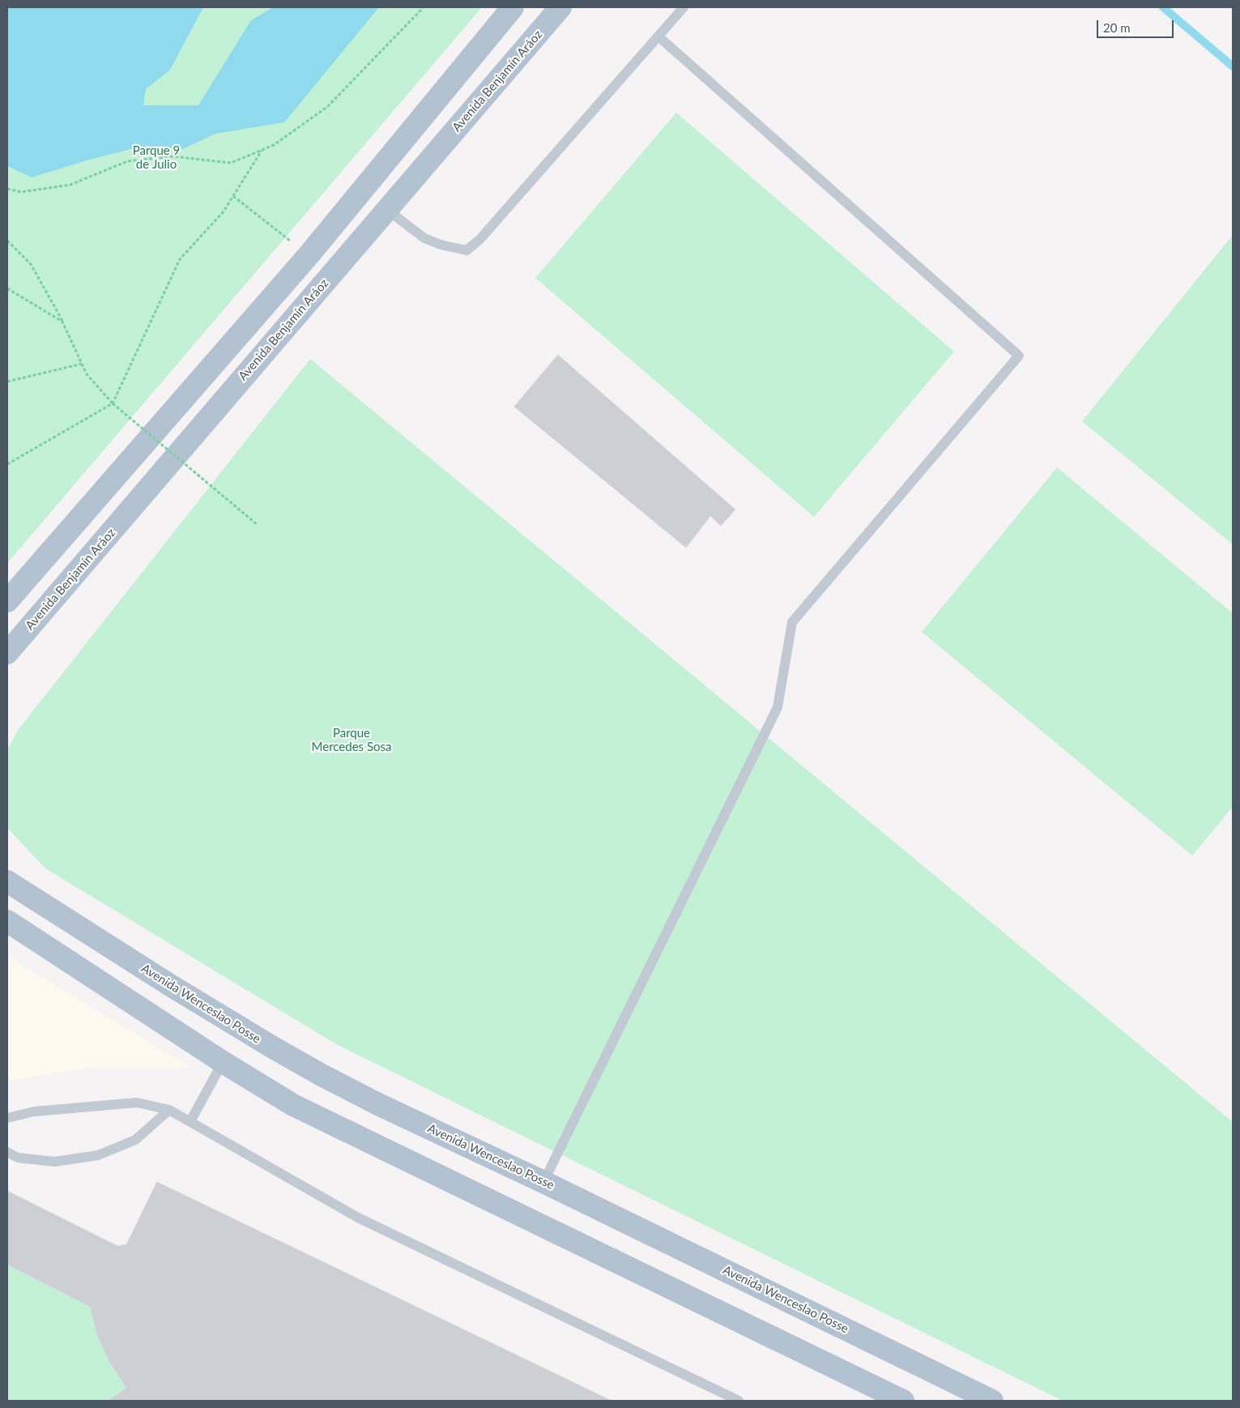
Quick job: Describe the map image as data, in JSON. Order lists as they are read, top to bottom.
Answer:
{
  "streets": {
    "main road": ["Avenida Benjamín Aráoz", "Avenida Wenceslao Posse"]
  },
  "parks": ["Parque 9 de Julio", "Parque Mercedes Sosa"],
  "scale_bar": "20 m"
}
